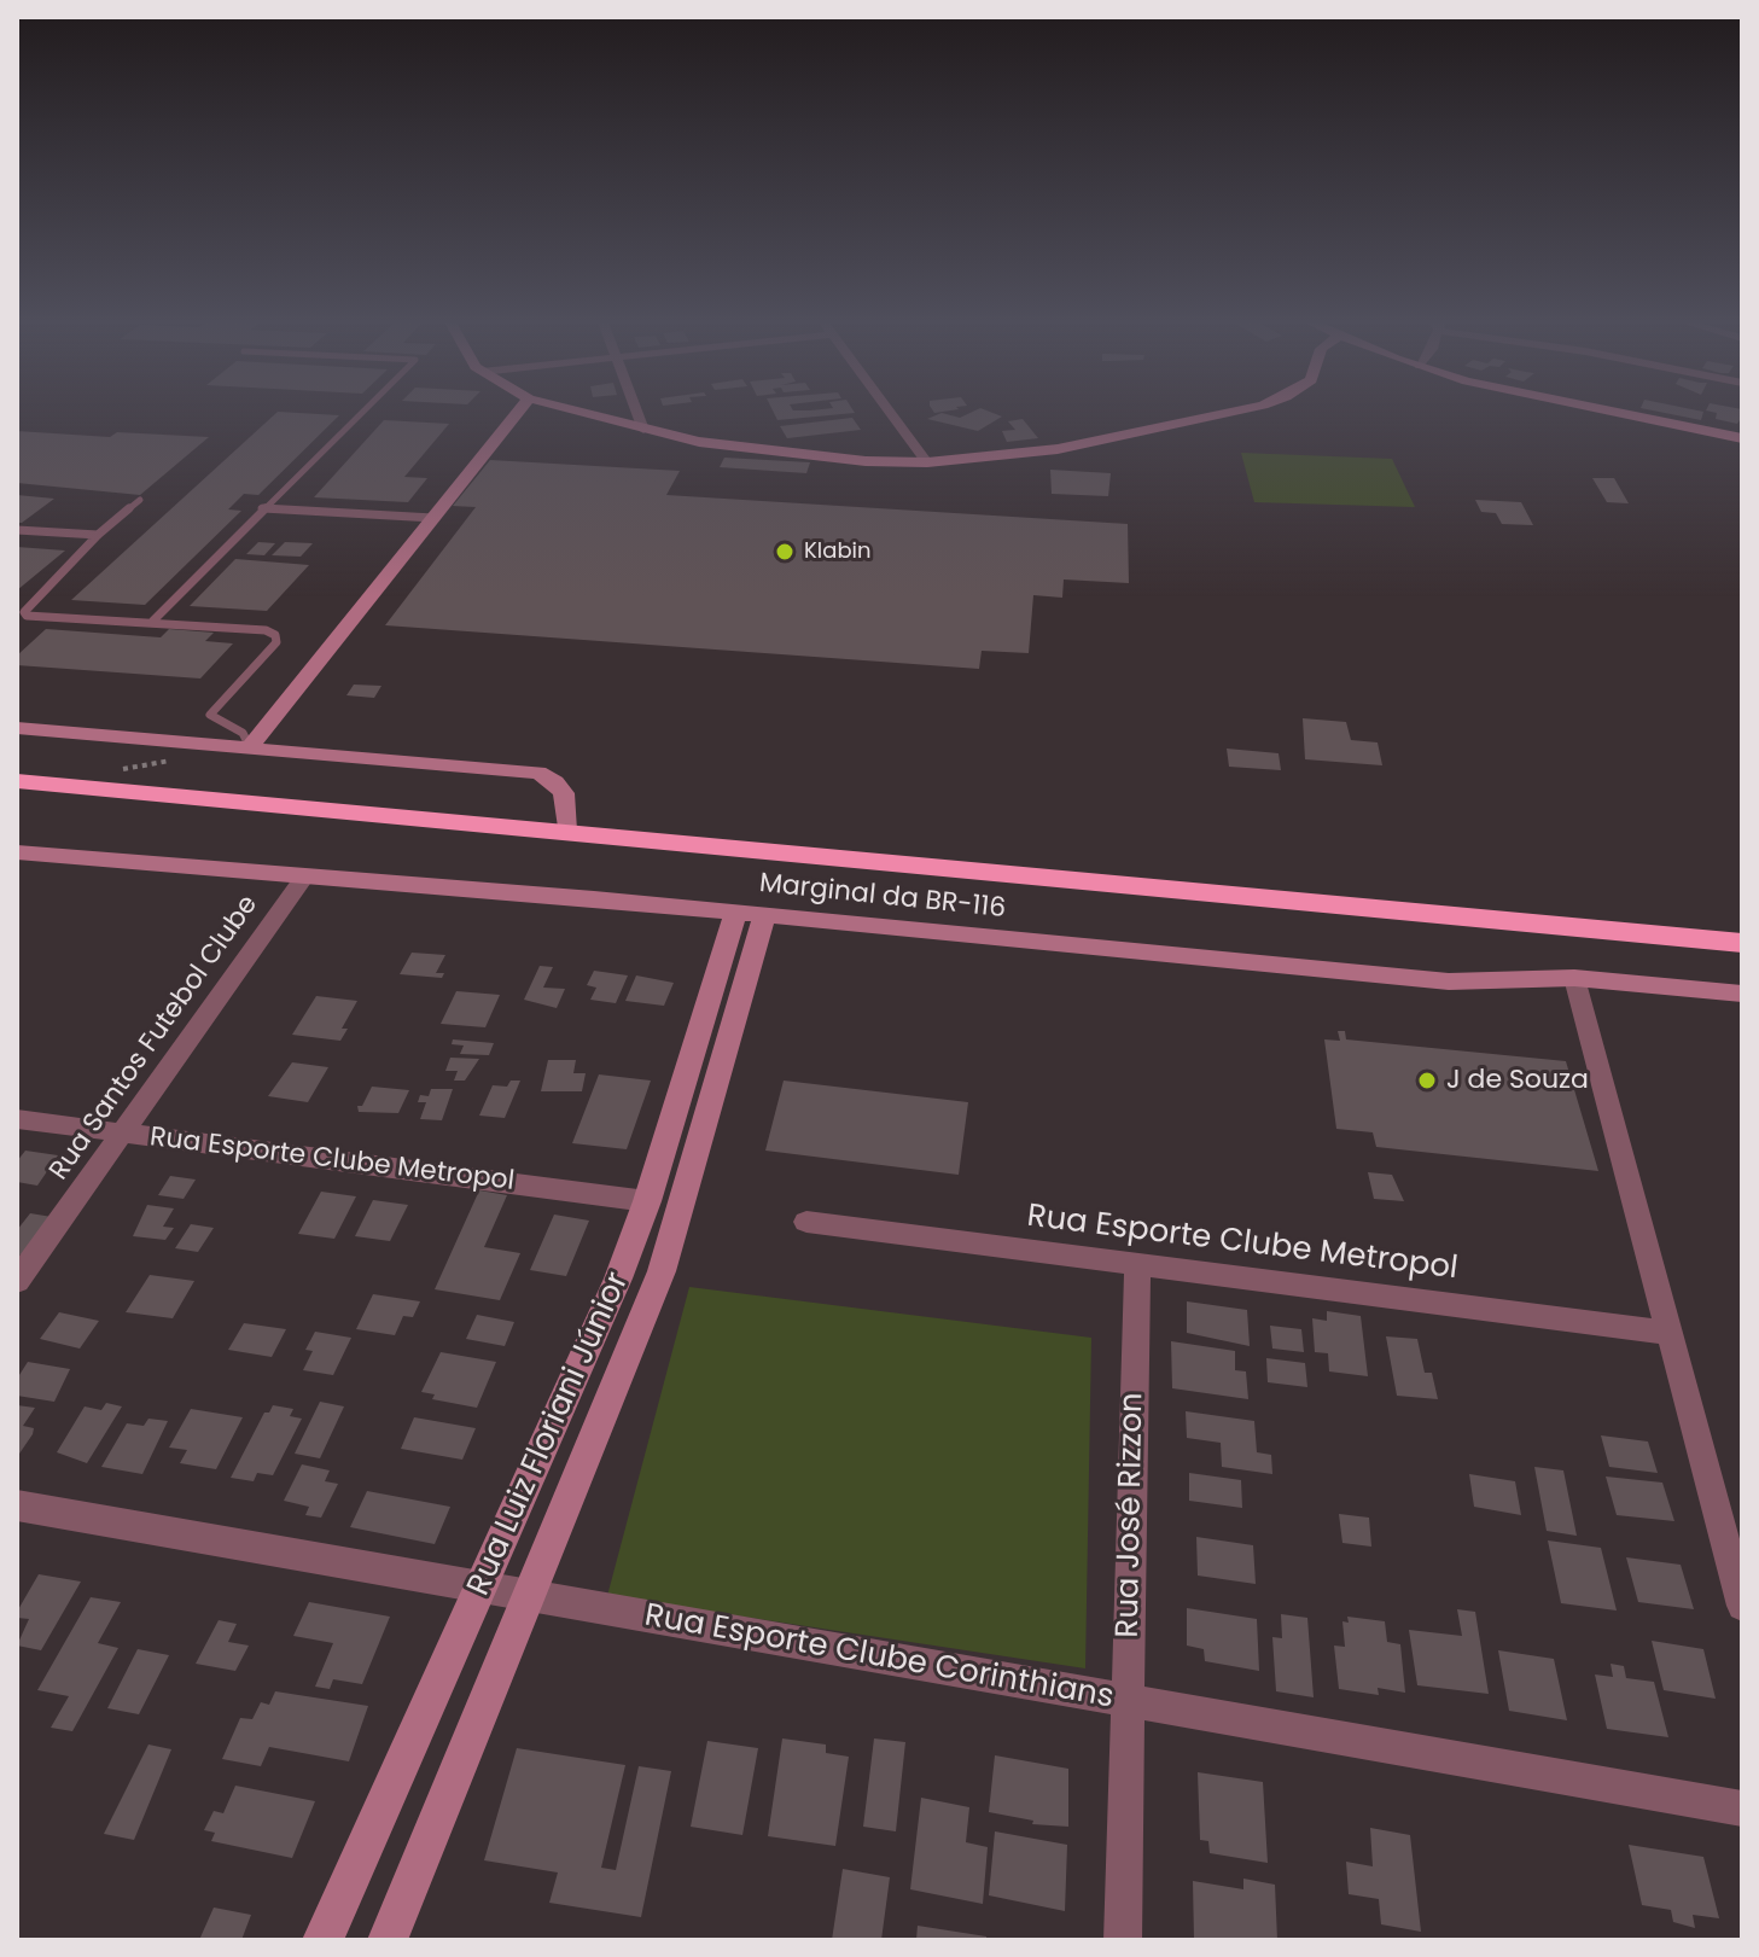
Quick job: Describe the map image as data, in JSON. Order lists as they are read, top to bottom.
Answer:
{
  "streets": {
    "street": [
      "Marginal da BR-116",
      "Rua Santos Futebol Clube",
      "Rua Esporte Clube Metropol",
      "Rua Luiz Floriani Júnior",
      "Rua José Rizzon",
      "Rua Esporte Clube Corinthians"
    ]
  },
  "crossings": [
    ["Marginal da BR-116", "Rua Santos Futebol Clube"],
    ["Marginal da BR-116", "Rua Luiz Floriani Júnior"],
    ["Rua Santos Futebol Clube", "Rua Esporte Clube Metropol"],
    ["Rua Esporte Clube Metropol", "Rua Luiz Floriani Júnior"],
    ["Rua Esporte Clube Metropol", "Rua José Rizzon"],
    ["Rua Luiz Floriani Júnior", "Rua Esporte Clube Corinthians"],
    ["Rua José Rizzon", "Rua Esporte Clube Corinthians"]
  ],
  "places": ["Klabin", "J de Souza"]
}
